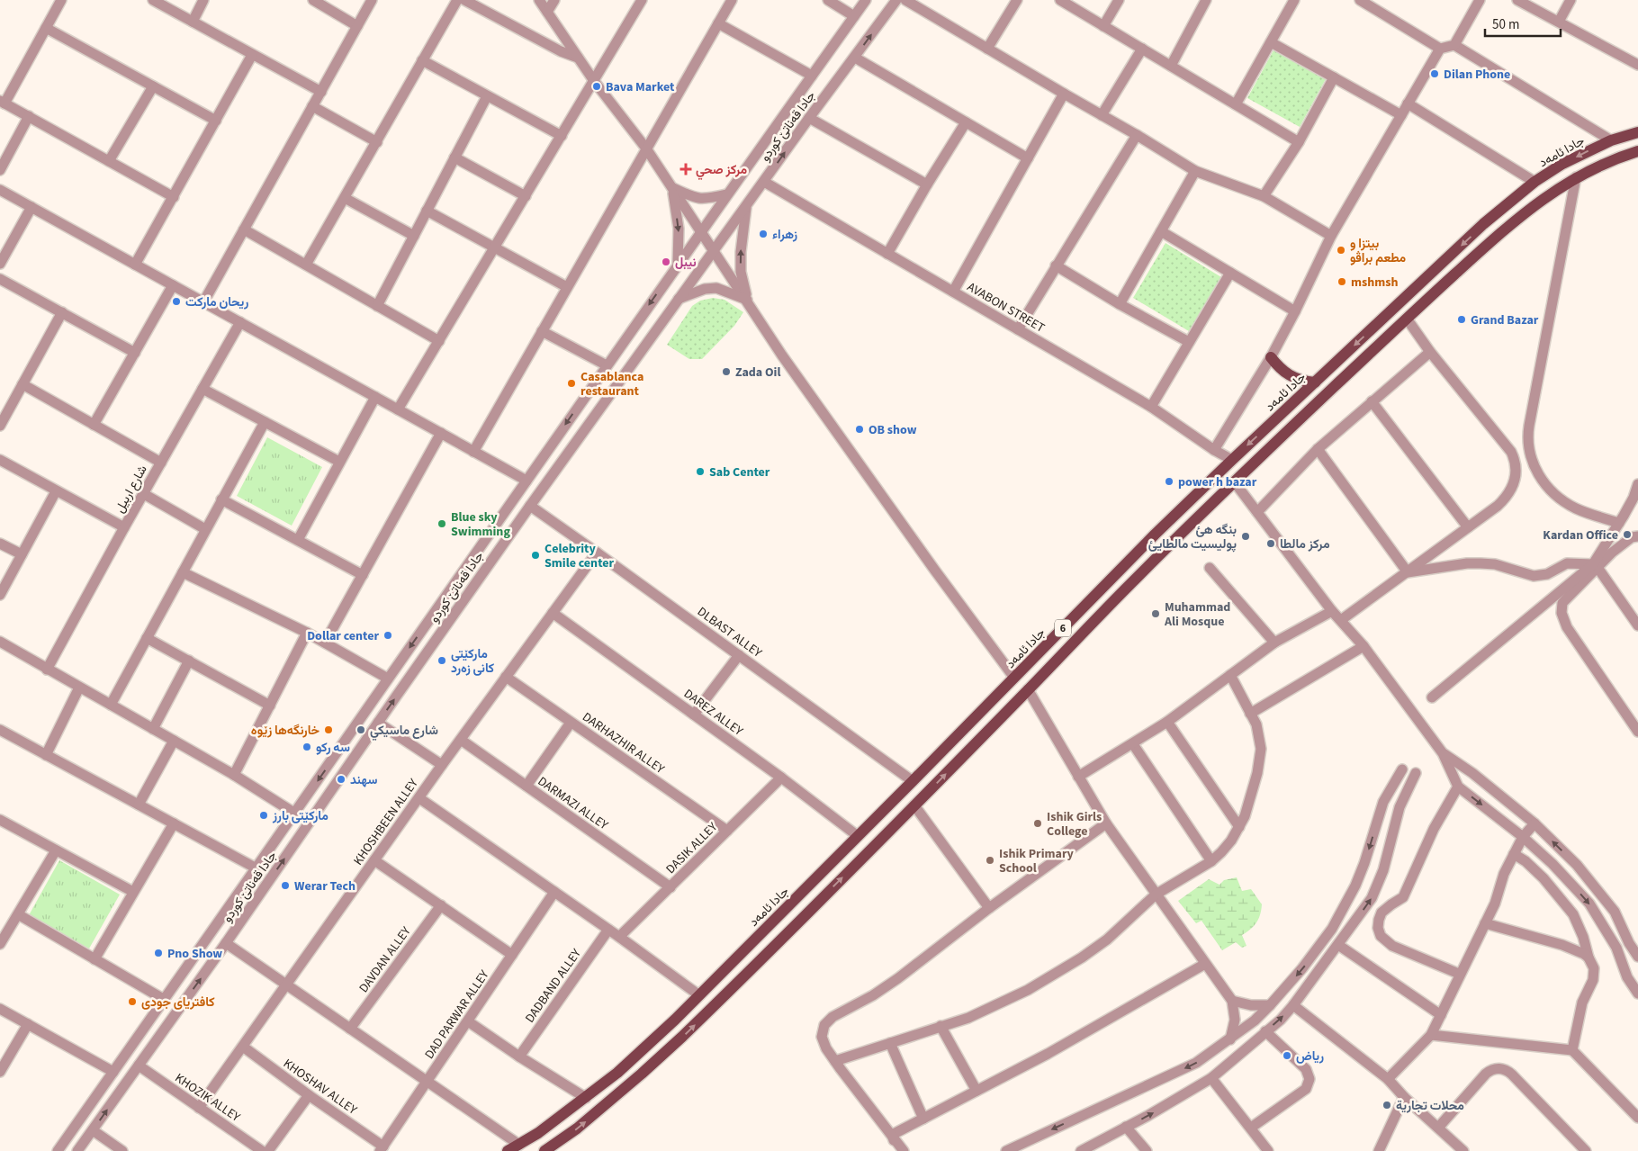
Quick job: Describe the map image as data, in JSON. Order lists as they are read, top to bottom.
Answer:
{
  "streets": {
    "main road": ["جادا ئامەد", "6"],
    "street": [
      "جادا قەناتێ کوردو",
      "AVABON STREET",
      "شارع اربيل",
      "DLBAST ALLEY",
      "DAREZ ALLEY",
      "DARHAZHIR ALLEY",
      "DARMAZI ALLEY",
      "KHOSHBEEN ALLEY",
      "DASIK ALLEY",
      "DAVDAN ALLEY",
      "DADBAND ALLEY",
      "DAD PARWAR ALLEY",
      "KHOSHAV ALLEY",
      "KHOZIK ALLEY"
    ]
  },
  "crossings": [
    ["جادا قەناتێ کوردو", "AVABON STREET"],
    ["جادا قەناتێ کوردو", "DLBAST ALLEY"],
    ["جادا قەناتێ کوردو", "KHOZIK ALLEY"],
    ["جادا ئامەد", "AVABON STREET"],
    ["جادا ئامەد", "DLBAST ALLEY"],
    ["جادا ئامەد", "DAREZ ALLEY"],
    ["DLBAST ALLEY", "KHOSHBEEN ALLEY"],
    ["DAREZ ALLEY", "KHOSHBEEN ALLEY"],
    ["DAREZ ALLEY", "DASIK ALLEY"],
    ["DARHAZHIR ALLEY", "KHOSHBEEN ALLEY"],
    ["DARHAZHIR ALLEY", "DASIK ALLEY"],
    ["DARMAZI ALLEY", "KHOSHBEEN ALLEY"],
    ["DARMAZI ALLEY", "DASIK ALLEY"],
    ["KHOSHBEEN ALLEY", "KHOSHAV ALLEY"],
    ["KHOSHBEEN ALLEY", "KHOZIK ALLEY"],
    ["DAD PARWAR ALLEY", "KHOSHAV ALLEY"]
  ],
  "places": {
    "other": [
      "Dilan Phone",
      "Bava Market",
      "زهراء",
      "بيتزا و مطعم براڤو",
      "نيبل",
      "mshmsh",
      "ريحان ماركت",
      "Grand Bazar",
      "Zada Oil",
      "Casablanca restaurant",
      "OB show",
      "Sab Center",
      "power h bazar",
      "Blue sky Swimming",
      "Kardan Office",
      "بنگه هئ پوليسيت مالطايئ",
      "مركز مالطا",
      "Celebrity Smile center",
      "Muhammad Ali Mosque",
      "Dollar center",
      "مارکێتی کانی زەرد",
      "خارنگەها زێوە",
      "شارع ماسيكي",
      "سه ركو",
      "سهند",
      "مارکێتی بارز",
      "Ishik Girls College",
      "Ishik Primary School",
      "Werar Tech",
      "Pno Show",
      "کافتریای جودی",
      "رياض",
      "محلات تجارية"
    ],
    "health": ["مركز صحي"]
  },
  "scale_bar": "50 m"
}
